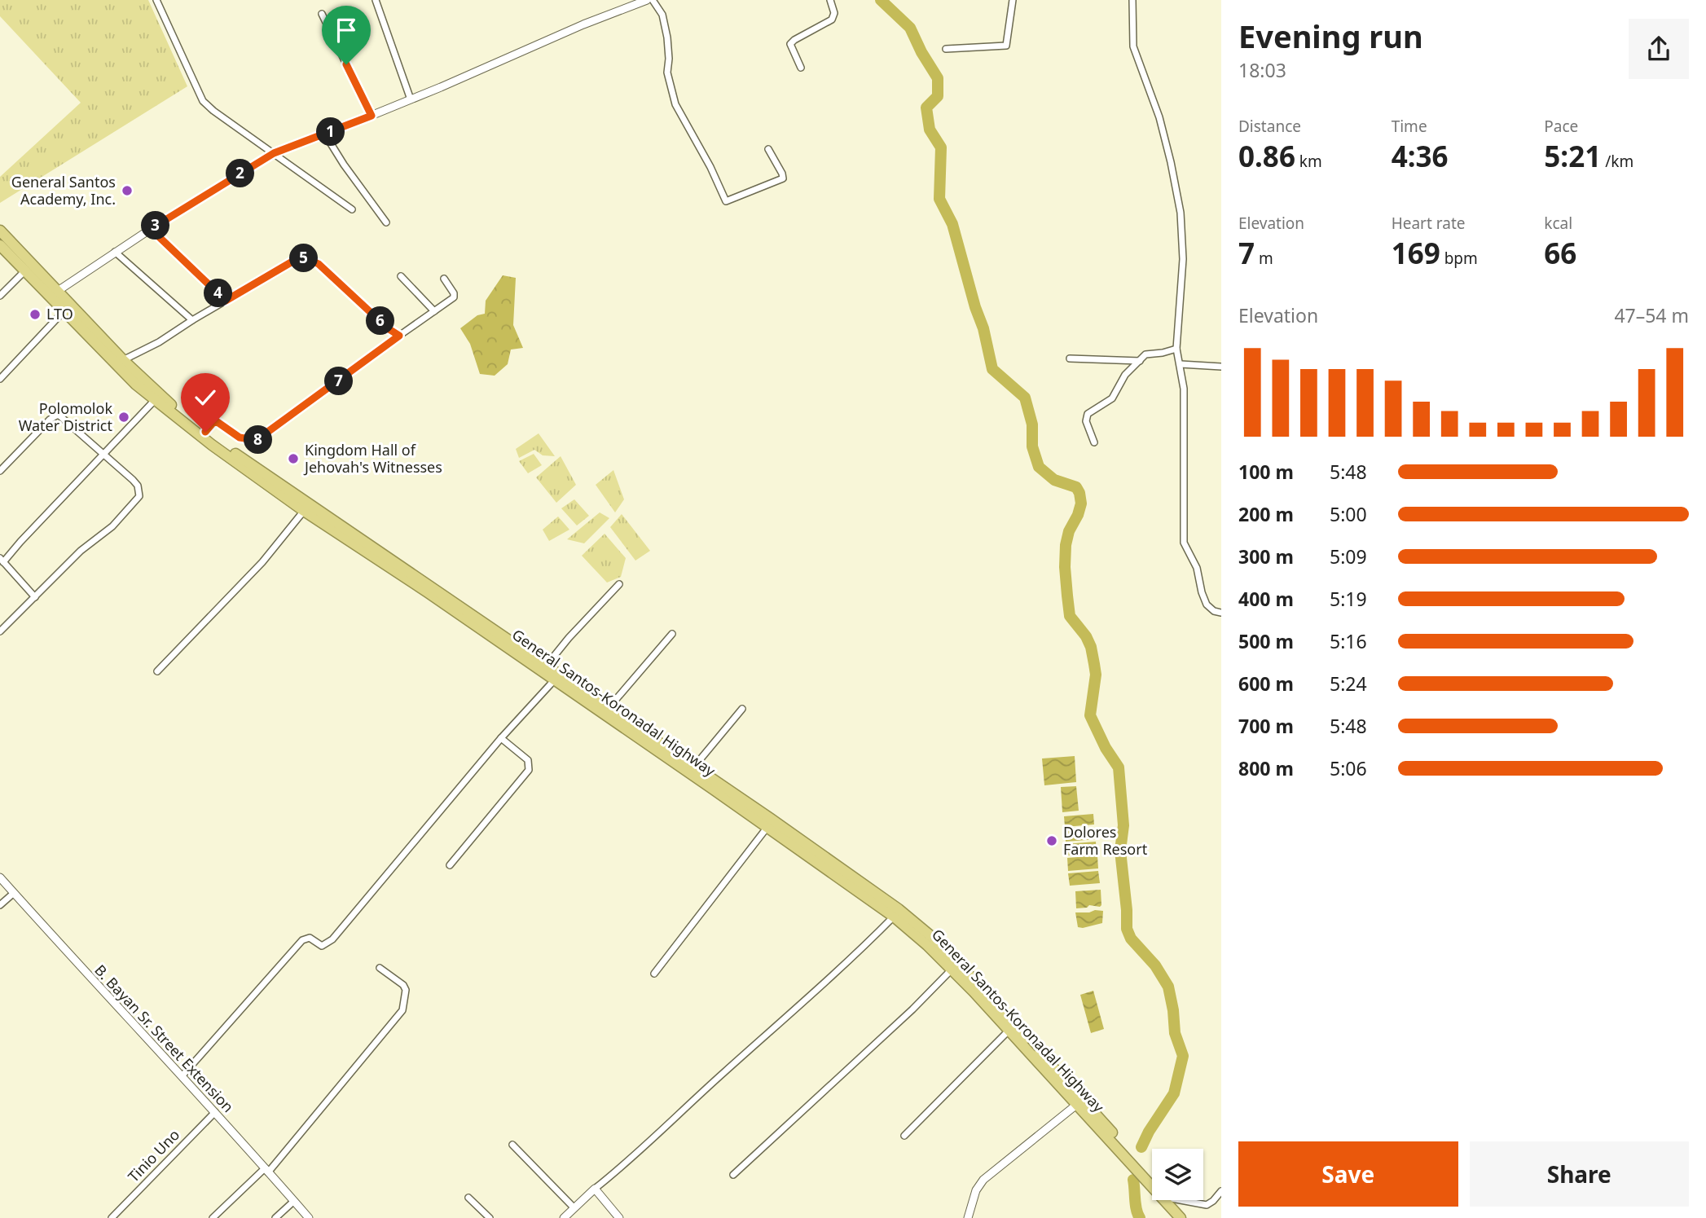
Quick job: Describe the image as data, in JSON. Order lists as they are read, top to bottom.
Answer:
{
  "streets": {
    "highway": ["General Santos-Koronadal Highway"],
    "street": ["B. Bayan Sr. Street Extension", "Tinio Uno"]
  },
  "crossings": [
    ["B. Bayan Sr. Street Extension", "Tinio Uno"]
  ],
  "places": [
    "General Santos Academy, Inc.",
    "LTO",
    "Polomolok Water District",
    "Kingdom Hall of Jehovah's Witnesses",
    "Dolores Farm Resort"
  ],
  "page": {
    "heading": ["Evening run", "18:03"],
    "stats": [
      ["Distance", "0.86 km"],
      ["Time", "4:36"],
      ["Pace", "5:21 /km"],
      ["Elevation", "7 m"],
      ["Heart rate", "169 bpm"],
      ["kcal", "66"]
    ],
    "pins": [
      "1",
      "2",
      "3",
      "5",
      "4",
      "6",
      "7",
      "8"
    ],
    "chart": ["Elevation", "47–54 m"],
    "list": [
      {
        "name": "100 m",
        "note": "5:48"
      },
      {
        "name": "200 m",
        "note": "5:00"
      },
      {
        "name": "300 m",
        "note": "5:09"
      },
      {
        "name": "400 m",
        "note": "5:19"
      },
      {
        "name": "500 m",
        "note": "5:16"
      },
      {
        "name": "600 m",
        "note": "5:24"
      },
      {
        "name": "700 m",
        "note": "5:48"
      },
      {
        "name": "800 m",
        "note": "5:06"
      }
    ],
    "buttons": ["Save", "Share"]
  }
}
